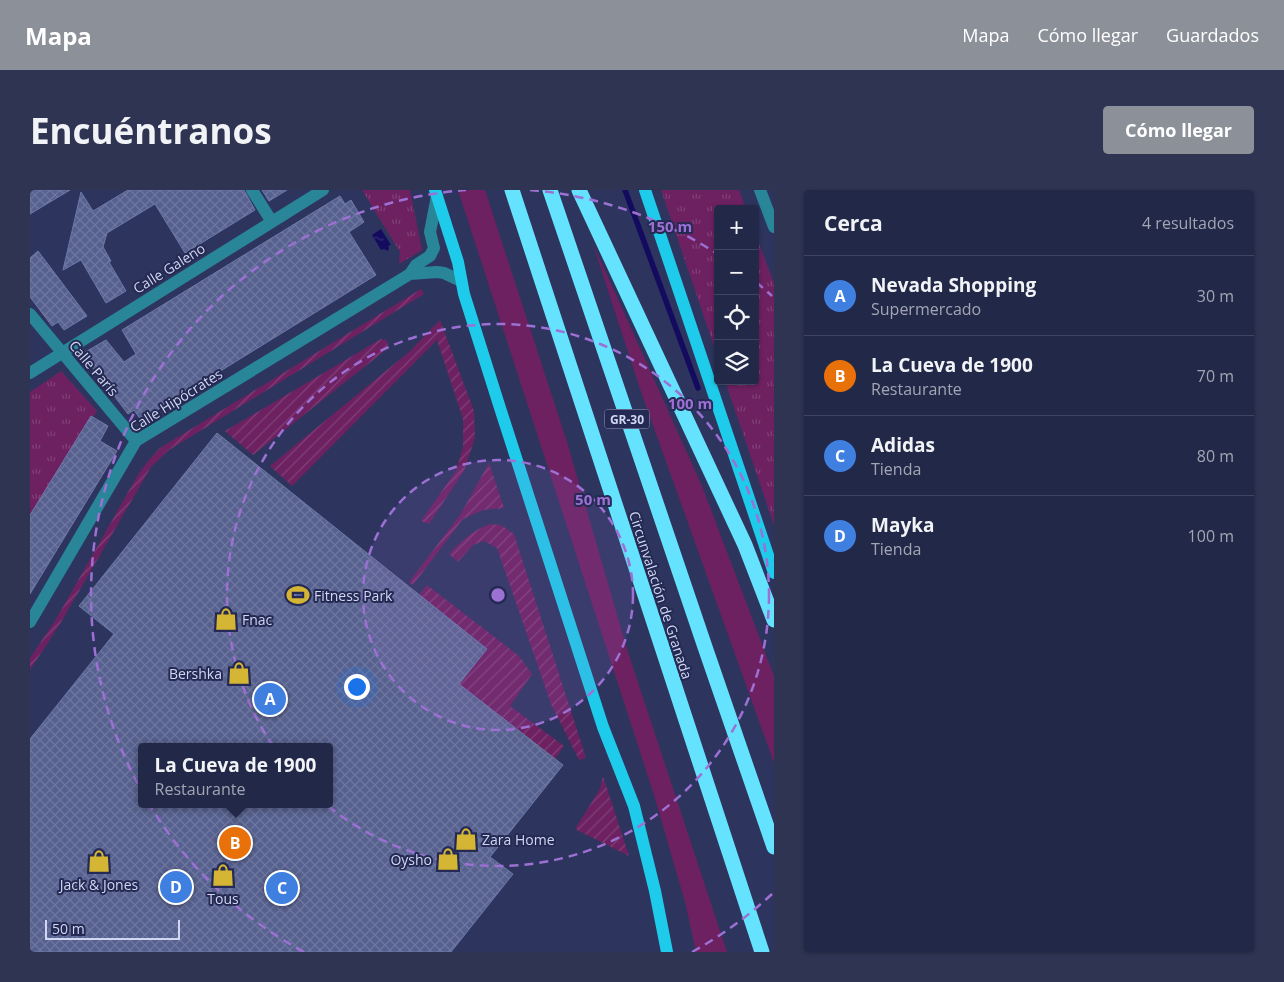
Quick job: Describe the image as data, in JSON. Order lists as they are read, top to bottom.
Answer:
{
  "streets": {
    "highway": ["GR-30", "Circunvalación de Granada"],
    "street": ["Calle Galeno", "Calle París", "Calle Hipócrates"]
  },
  "crossings": [
    ["Calle Galeno", "Calle París"],
    ["Calle París", "Calle Hipócrates"]
  ],
  "places": {
    "sports": ["Fitness Park"],
    "shop": [
      "Fnac",
      "Bershka",
      "Zara Home",
      "Oysho",
      "Jack & Jones",
      "Tous"
    ]
  },
  "scale_bar": "50 m",
  "page": {
    "header": "Mapa",
    "nav": ["Mapa", "Cómo llegar", "Guardados"],
    "buttons": "Cómo llegar",
    "title": "Encuéntranos",
    "heading": ["Cerca", "4 resultados"],
    "map_buttons": ["+", "−"],
    "list": [
      {
        "mark": "A",
        "name": "Nevada Shopping",
        "note": "Supermercado",
        "value": "30 m"
      },
      {
        "mark": "B",
        "name": "La Cueva de 1900",
        "note": "Restaurante",
        "value": "70 m"
      },
      {
        "mark": "C",
        "name": "Adidas",
        "note": "Tienda",
        "value": "80 m"
      },
      {
        "mark": "D",
        "name": "Mayka",
        "note": "Tienda",
        "value": "100 m"
      }
    ],
    "pins": [
      "A",
      "B",
      "D",
      "C"
    ],
    "popup": ["La Cueva de 1900", "Restaurante"],
    "scale": "50 m"
  },
  "rings": ["150 m", "100 m", "50 m"]
}
